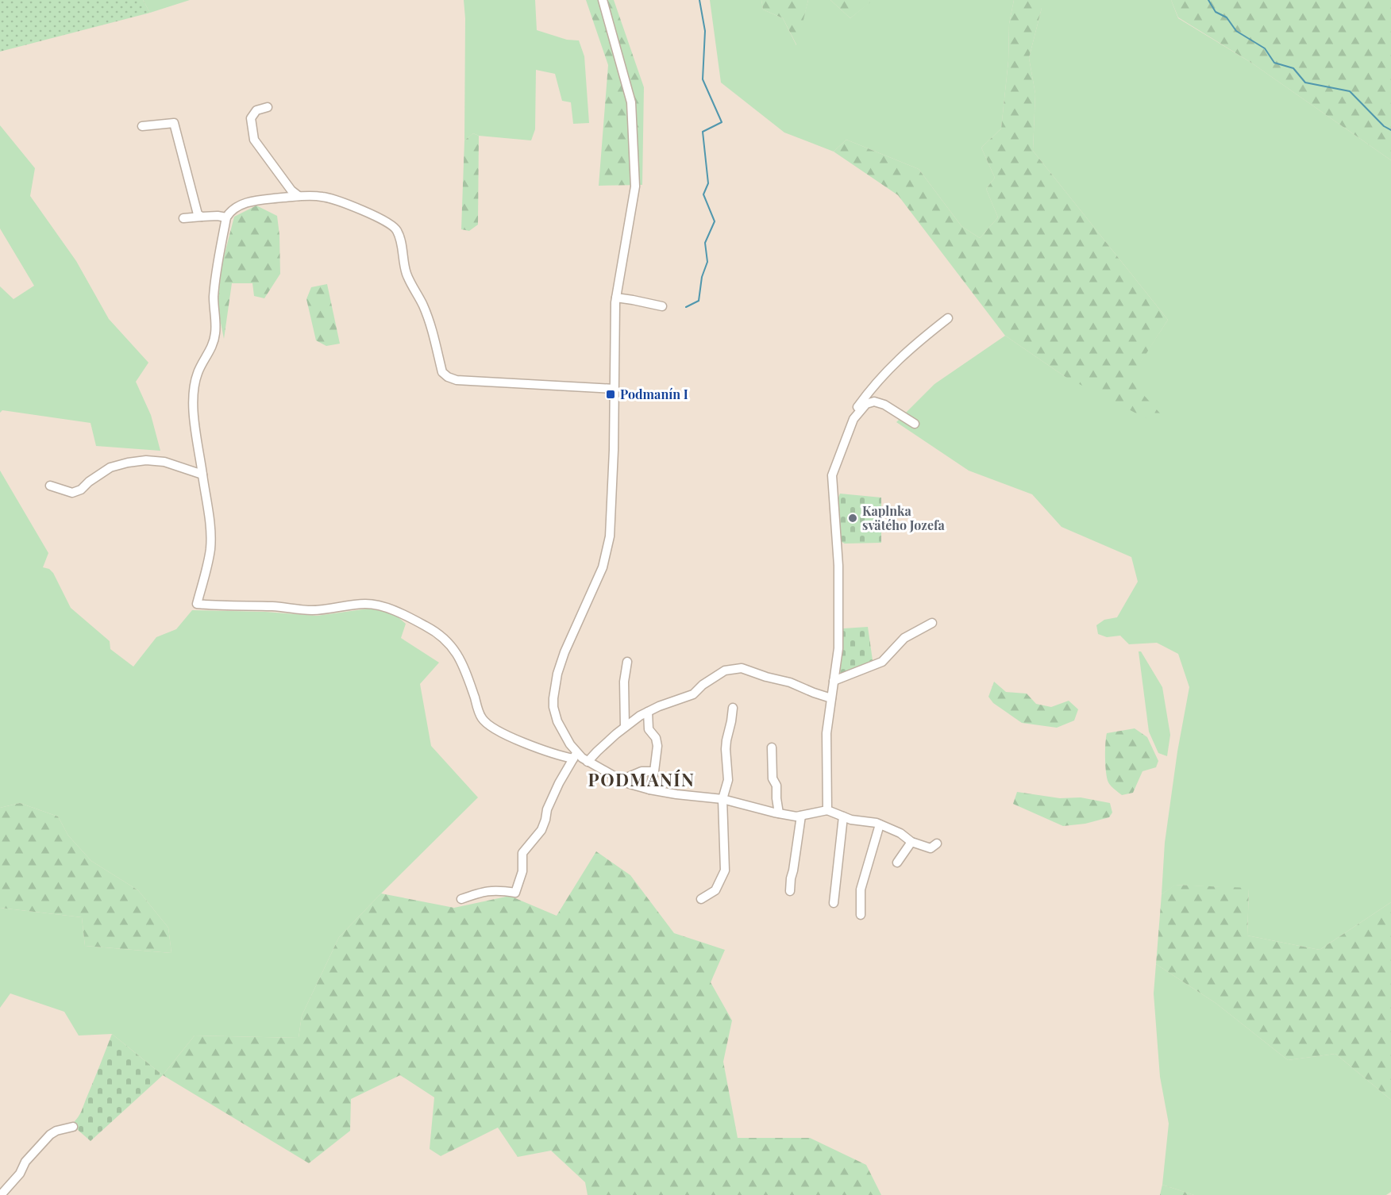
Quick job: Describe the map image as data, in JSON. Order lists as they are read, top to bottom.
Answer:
{
  "districts": ["PODMANÍN"],
  "places": {
    "transit": ["Podmanín I"],
    "other": ["Kaplnka svätého Jozefa"]
  }
}
